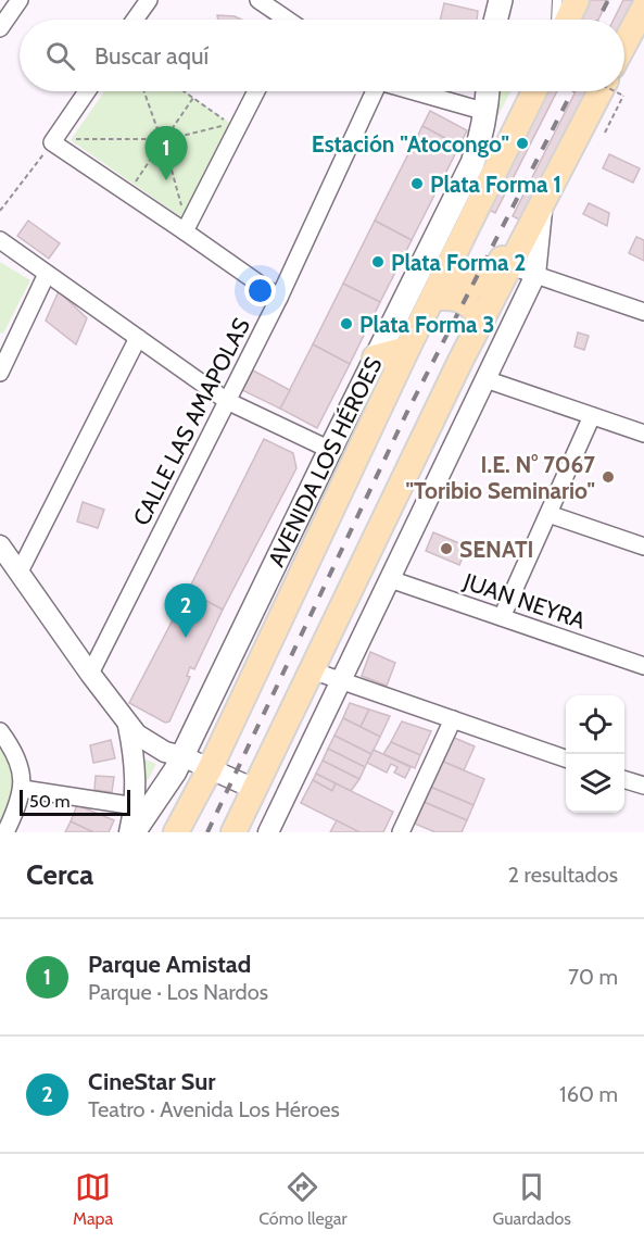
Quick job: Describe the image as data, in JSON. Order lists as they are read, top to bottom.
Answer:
{
  "streets": {
    "main road": ["AVENIDA LOS HÉROES"],
    "street": ["CALLE LAS AMAPOLAS", "JUAN NEYRA"]
  },
  "places": [
    "Estación \"Atocongo\"",
    "Plata Forma 1",
    "Plata Forma 2",
    "Plata Forma 3",
    "I.E. N° 7067 \"Toribio Seminario\"",
    "SENATI"
  ],
  "scale_bar": "50 m",
  "page": {
    "search": "Buscar aquí",
    "pins": ["1", "2"],
    "scale": "50 m",
    "heading": ["Cerca", "2 resultados"],
    "list": [
      {
        "mark": "1",
        "name": "Parque Amistad",
        "note": "Parque · Los Nardos",
        "value": "70 m"
      },
      {
        "mark": "2",
        "name": "CineStar Sur",
        "note": "Teatro · Avenida Los Héroes",
        "value": "160 m"
      }
    ],
    "nav": ["Mapa", "Cómo llegar", "Guardados"]
  }
}
